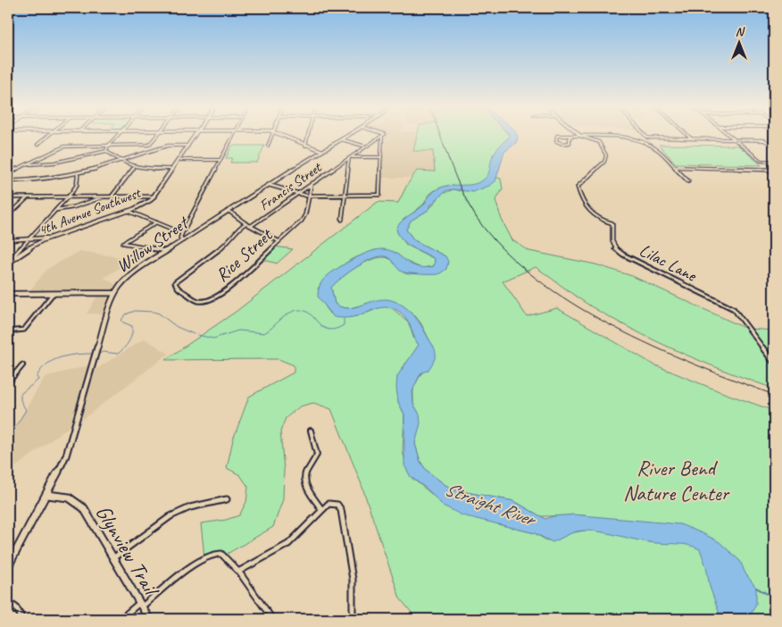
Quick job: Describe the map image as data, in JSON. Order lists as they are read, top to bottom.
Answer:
{
  "streets": {
    "street": [
      "Francis Street",
      "4th Avenue Southwest",
      "Willow Street",
      "Rice Street",
      "Lilac Lane",
      "Glynview Trail"
    ]
  },
  "crossings": [
    ["Francis Street", "Rice Street"],
    ["Willow Street", "Glynview Trail"]
  ],
  "water": ["Straight River"],
  "parks": ["River Bend Nature Center"],
  "north": "top"
}
